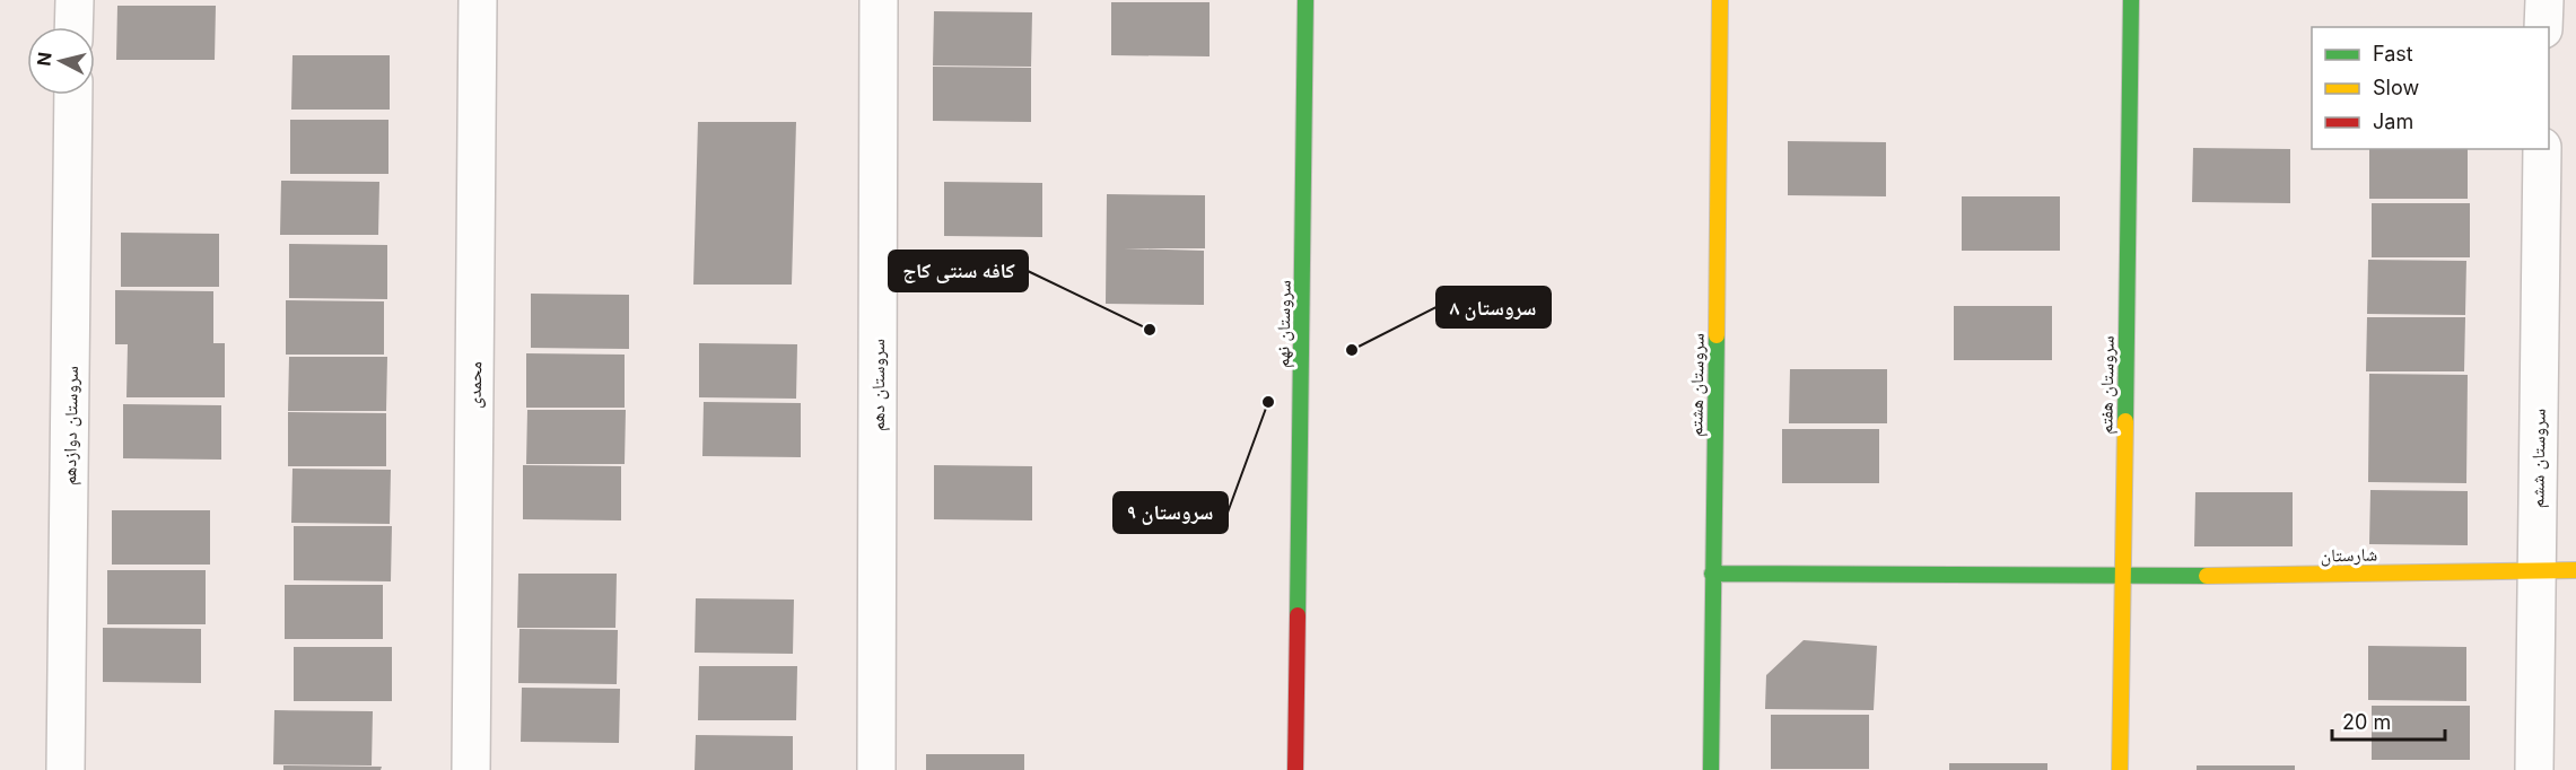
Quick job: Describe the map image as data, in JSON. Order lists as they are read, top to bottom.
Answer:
{
  "streets": {
    "street": [
      "سروستان نهم",
      "محمدی",
      "سروستان دهم",
      "سروستان هشتم",
      "سروستان هفتم",
      "سروستان دوازدهم",
      "سروستان ششم",
      "شارستان"
    ]
  },
  "crossings": [
    ["سروستان هشتم", "شارستان"],
    ["سروستان هفتم", "شارستان"],
    ["سروستان ششم", "شارستان"]
  ],
  "places": ["کافه سنتی کاج", "سروستان ٨", "سروستان ٩"],
  "legend": ["Fast", "Slow", "Jam"],
  "scale_bar": "20 m",
  "north": "left"
}
